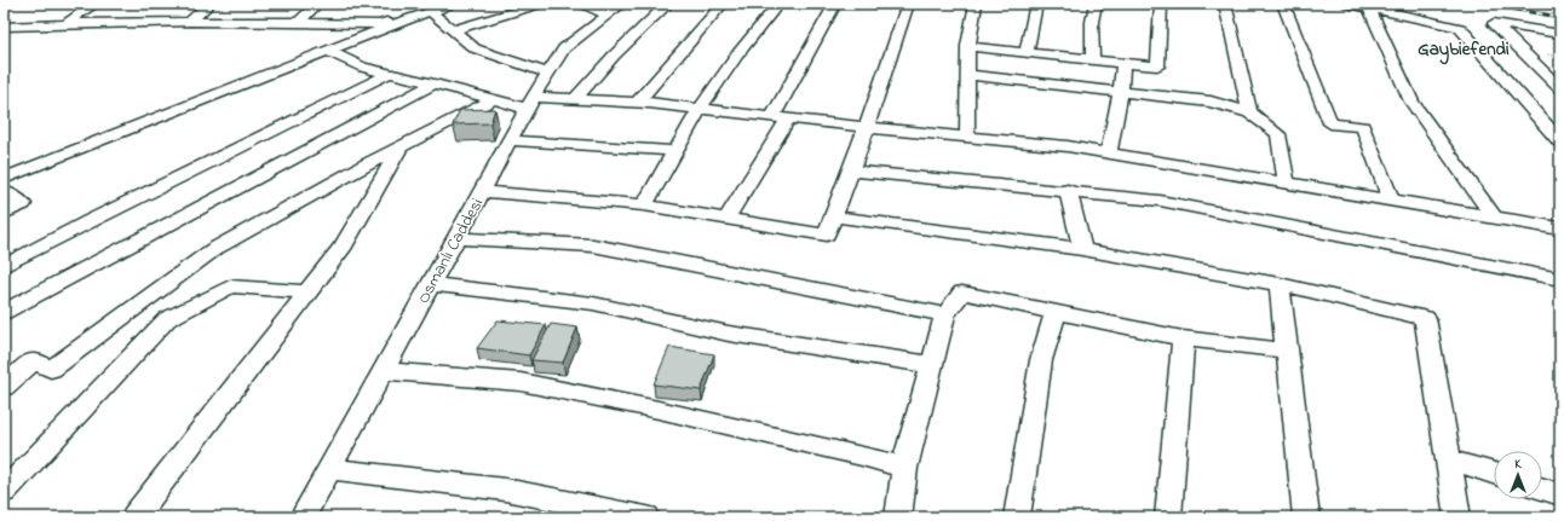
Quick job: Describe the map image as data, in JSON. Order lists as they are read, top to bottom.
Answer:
{
  "streets": {
    "street": ["Osmanlı Caddesi"]
  },
  "districts": ["Gaybiefendi"],
  "north": "top"
}
